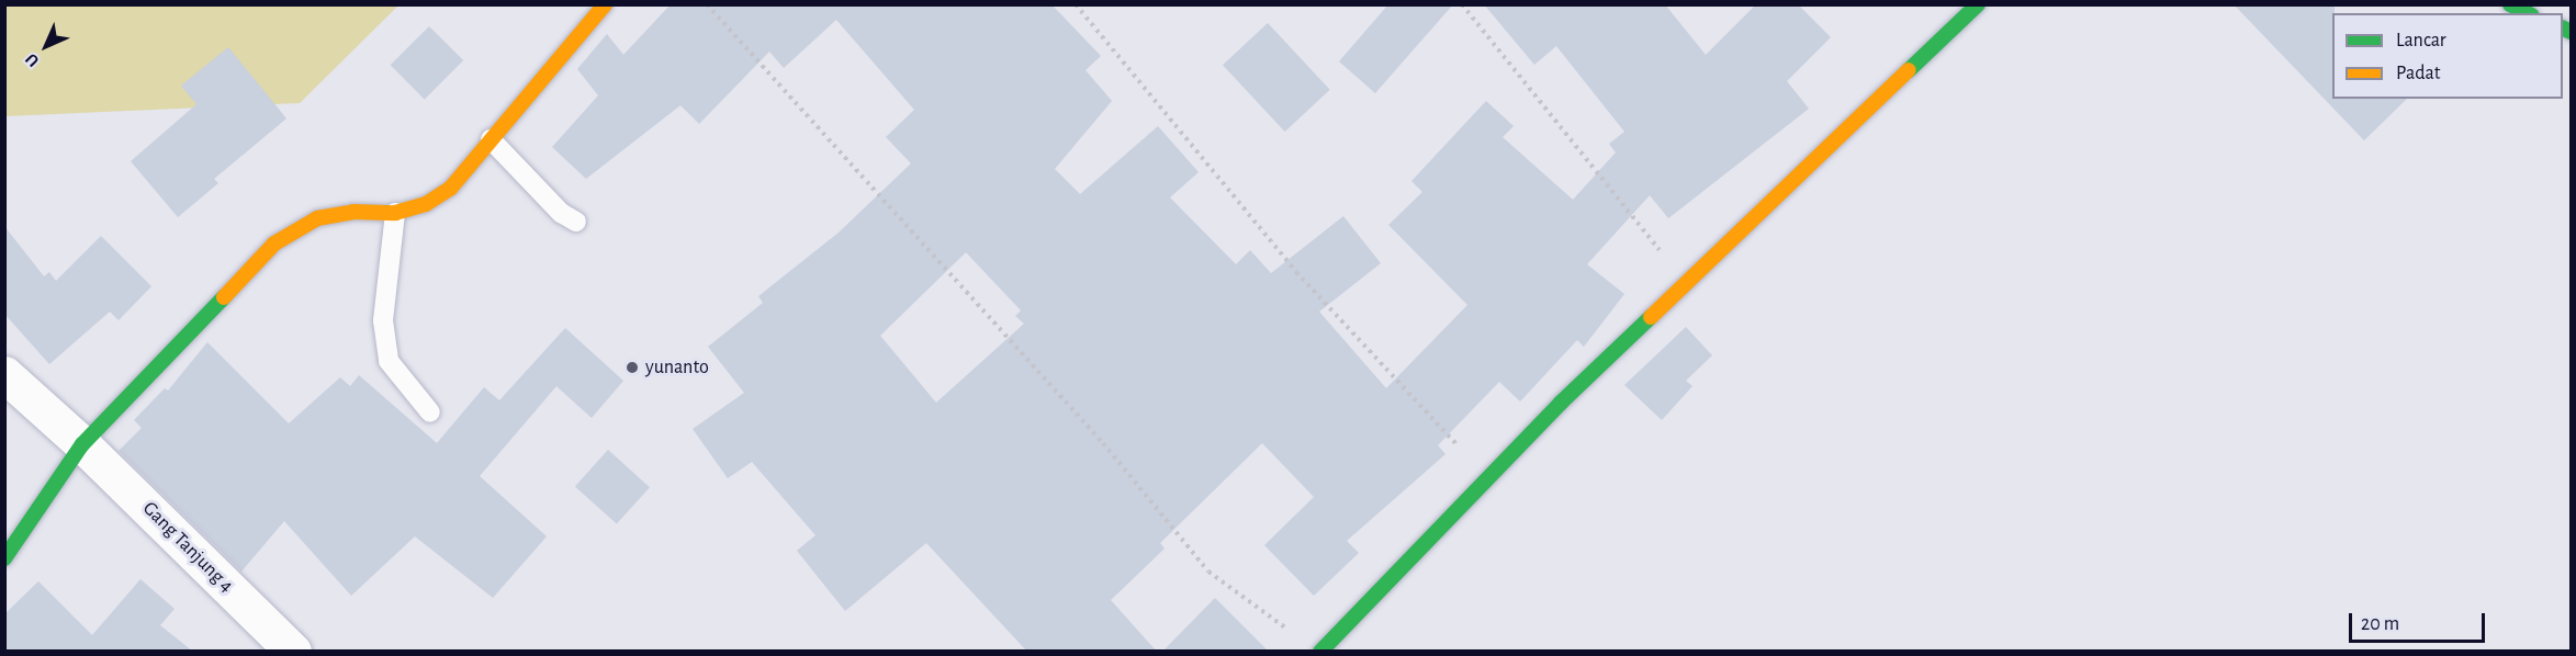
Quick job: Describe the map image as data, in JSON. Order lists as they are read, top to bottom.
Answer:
{
  "streets": {
    "street": ["Gang Tanjung 4"]
  },
  "places": ["yunanto"],
  "legend": ["Lancar", "Padat"],
  "scale_bar": "20 m",
  "north": "bottom left"
}
